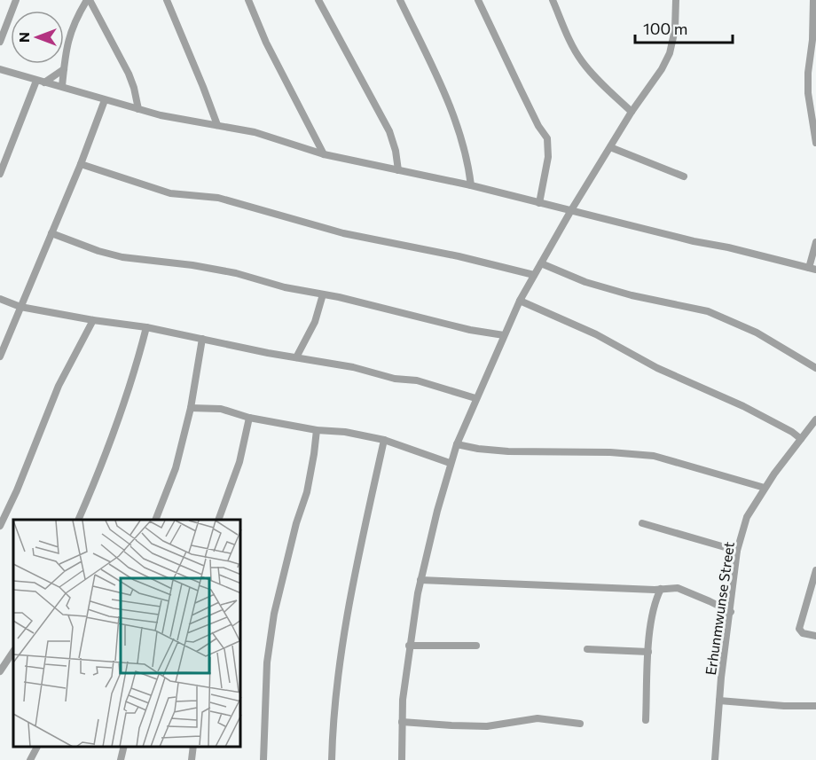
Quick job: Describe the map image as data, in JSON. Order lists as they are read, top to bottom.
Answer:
{
  "streets": {
    "street": ["Erhunmwunse Street"]
  },
  "scale_bar": "100 m",
  "north": "left"
}
